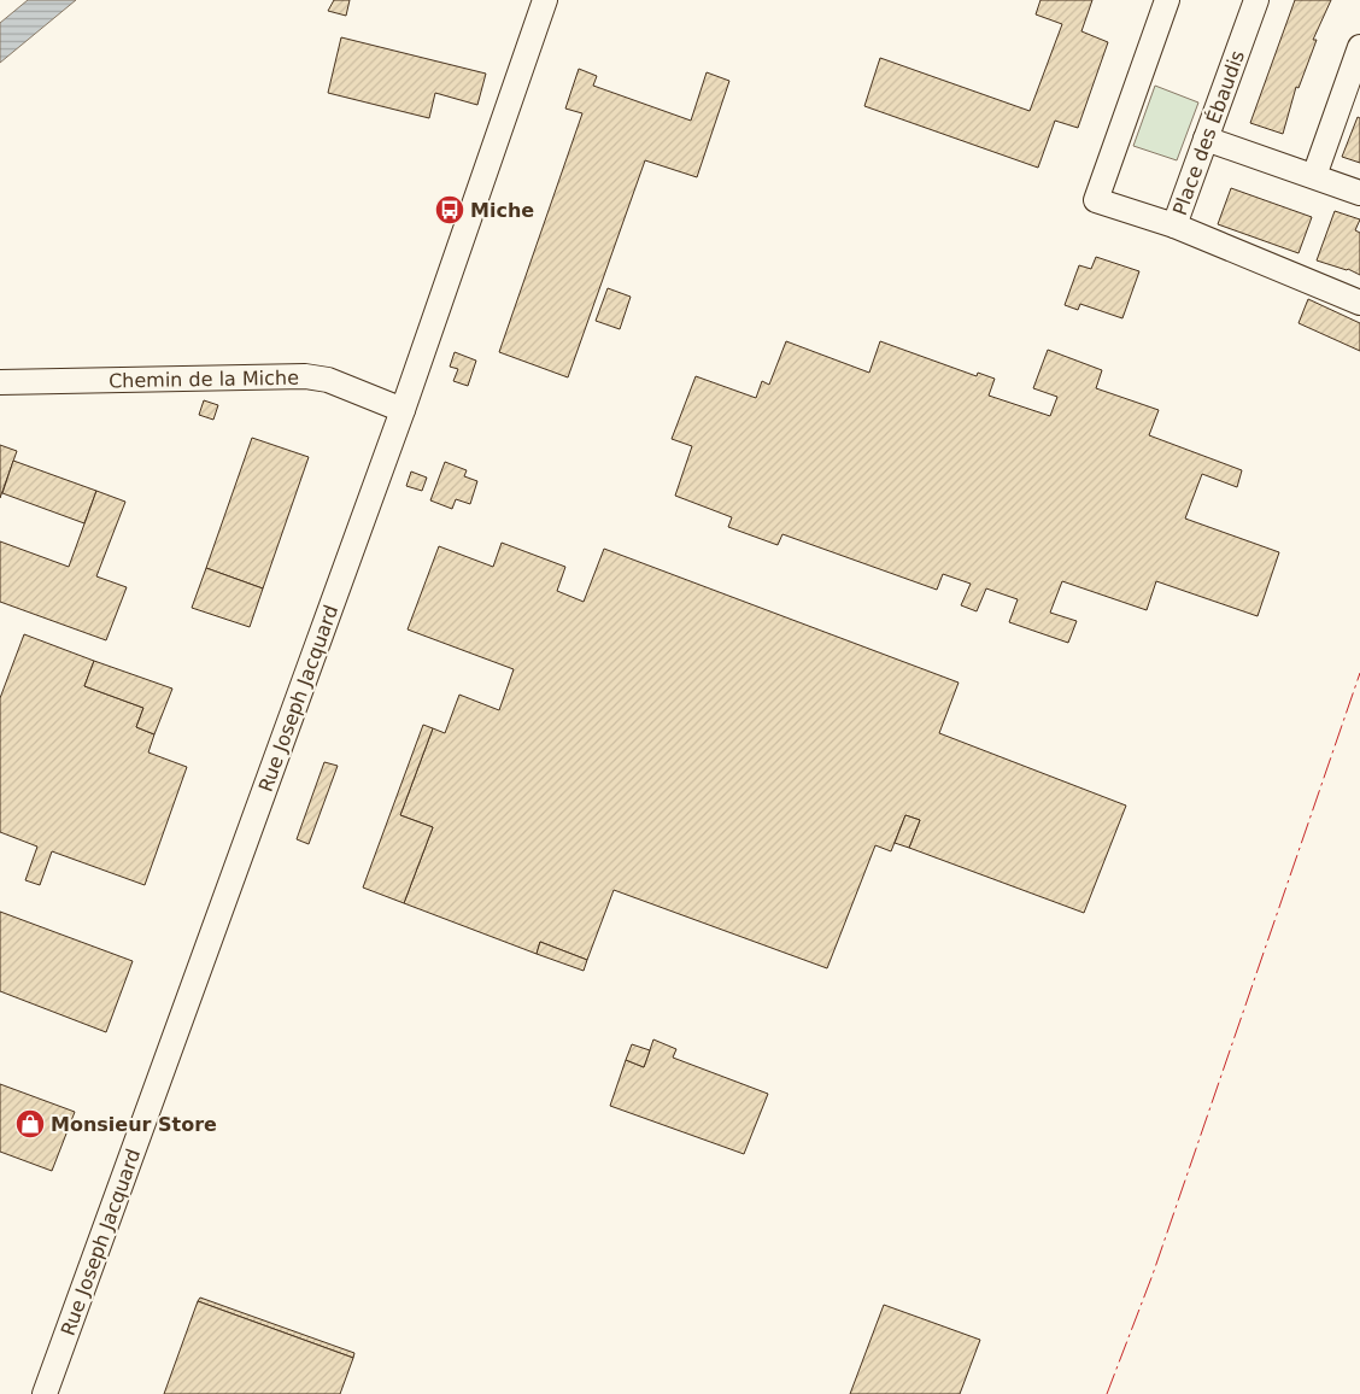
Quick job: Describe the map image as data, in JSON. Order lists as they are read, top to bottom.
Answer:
{
  "streets": {
    "street": ["Place des Ébaudis", "Chemin de la Miche", "Rue Joseph Jacquard"]
  },
  "crossings": [
    ["Chemin de la Miche", "Rue Joseph Jacquard"]
  ],
  "places": {
    "bus stop": ["Miche"],
    "shop": ["Monsieur Store"]
  }
}
